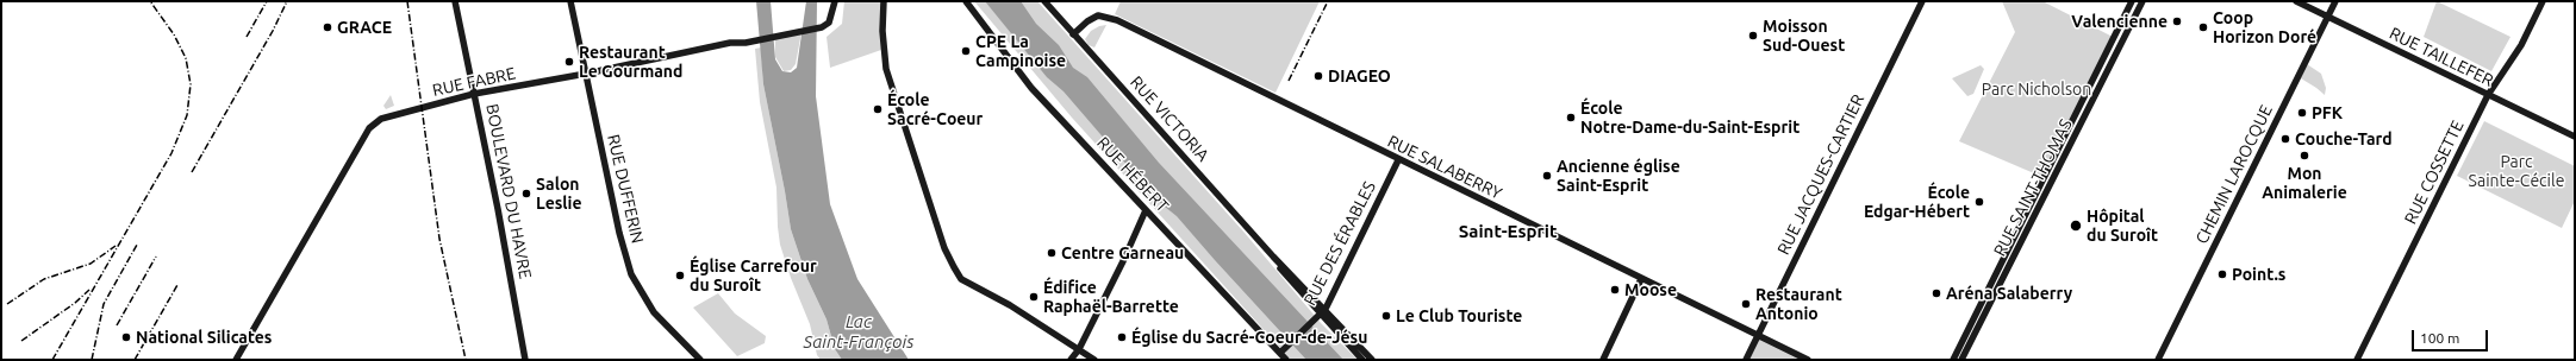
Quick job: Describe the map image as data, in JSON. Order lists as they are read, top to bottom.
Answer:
{
  "streets": {
    "street": [
      "RUE TAILLEFER",
      "RUE FABRE",
      "RUE VICTORIA",
      "RUE SALABERRY",
      "RUE COSSETTE",
      "RUE HÉBERT",
      "RUE JACQUES-CARTIER",
      "CHEMIN LAROCQUE",
      "RUE SAINT-THOMAS",
      "RUE DUFFERIN",
      "BOULEVARD DU HAVRE",
      "RUE DES ÉRABLES"
    ]
  },
  "crossings": [
    ["RUE TAILLEFER", "RUE COSSETTE"],
    ["RUE TAILLEFER", "CHEMIN LAROCQUE"],
    ["RUE FABRE", "RUE DUFFERIN"],
    ["RUE FABRE", "BOULEVARD DU HAVRE"],
    ["RUE VICTORIA", "RUE SALABERRY"],
    ["RUE VICTORIA", "RUE DES ÉRABLES"],
    ["RUE SALABERRY", "RUE JACQUES-CARTIER"],
    ["RUE SALABERRY", "RUE DES ÉRABLES"],
    ["RUE HÉBERT", "RUE DES ÉRABLES"]
  ],
  "districts": ["Saint-Esprit"],
  "water": ["Lac Saint-François"],
  "parks": ["Parc Nicholson", "Parc Sainte-Cécile"],
  "places": [
    "Valencienne",
    "GRACE",
    "Coop Horizon Doré",
    "Moisson Sud-Ouest",
    "CPE La Campinoise",
    "Restaurant Le Gourmand",
    "DIAGEO",
    "École Sacré-Coeur",
    "PFK",
    "École Notre-Dame-du-Saint-Esprit",
    "Couche-Tard",
    "Mon Animalerie",
    "Ancienne église Saint-Esprit",
    "Salon Leslie",
    "École Edgar-Hébert",
    "Hôpital du Suroît",
    "Centre Garneau",
    "Point.s",
    "Église Carrefour du Suroît",
    "Moose",
    "Aréna Salaberry",
    "Édifice Raphaël-Barrette",
    "Restaurant Antonio",
    "Le Club Touriste",
    "National Silicates",
    "Église du Sacré-Coeur-de-Jésu"
  ],
  "scale_bar": "100 m"
}
